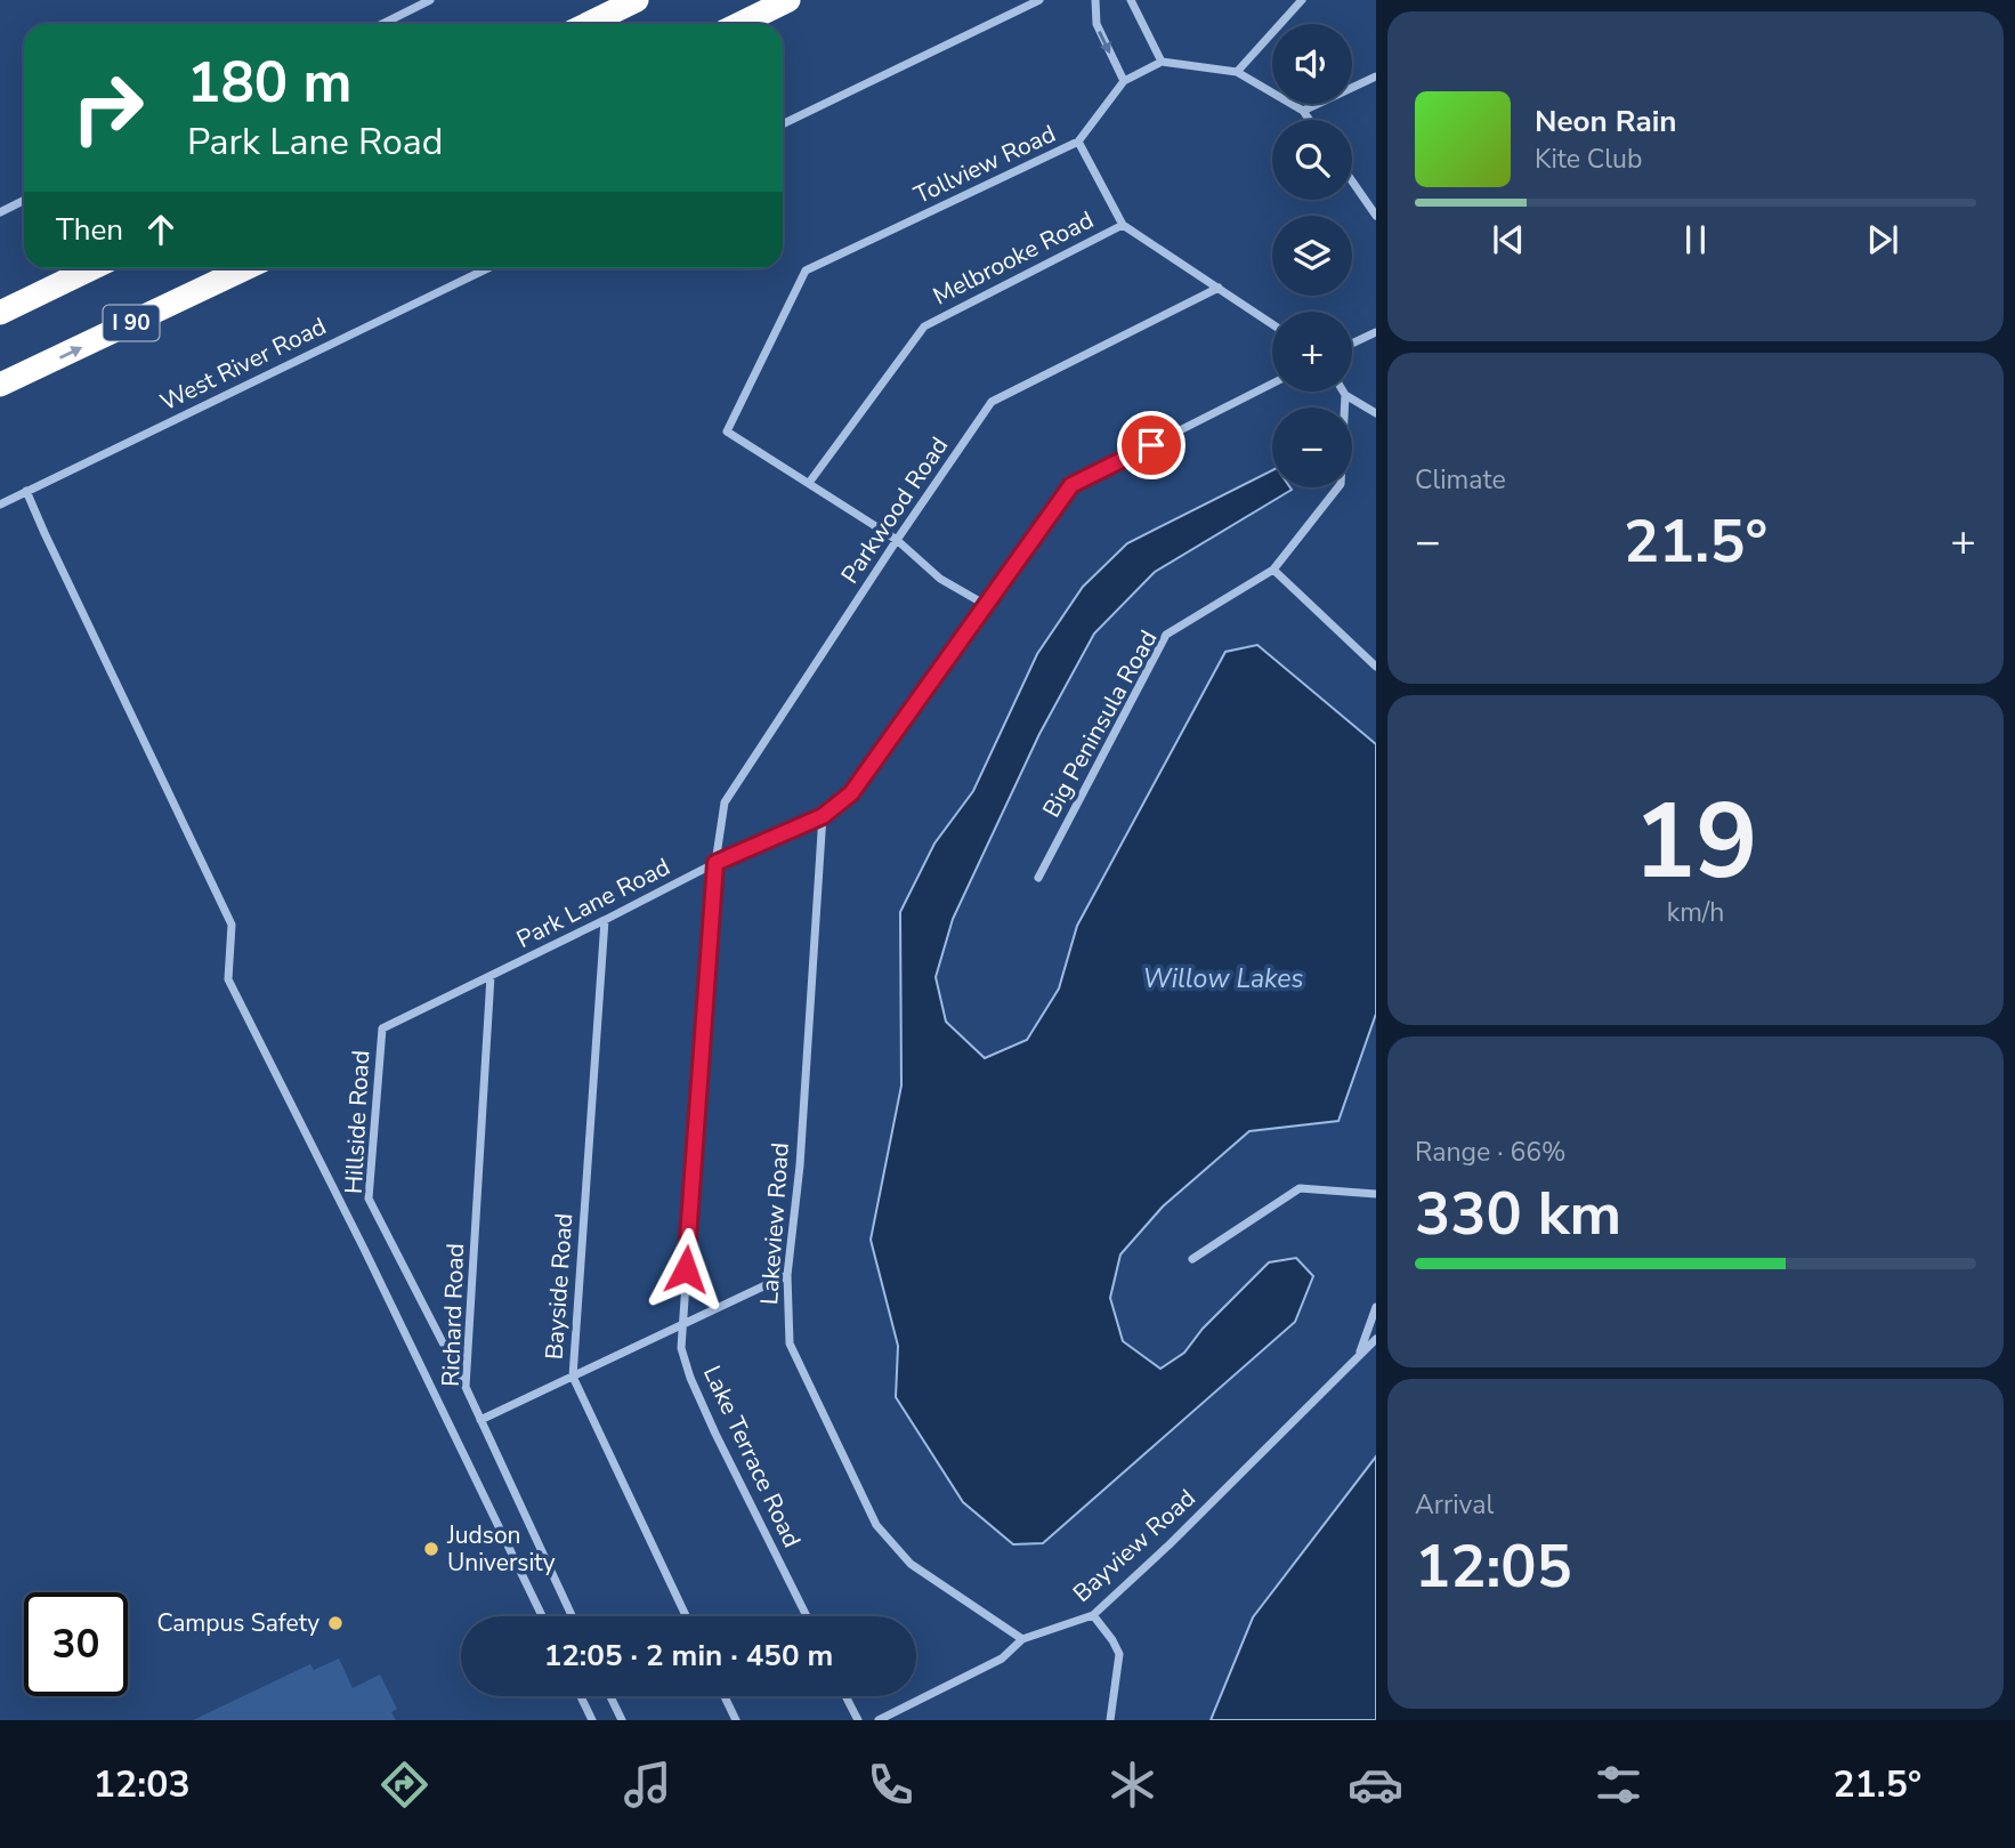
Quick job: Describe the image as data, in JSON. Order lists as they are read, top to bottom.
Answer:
{
  "streets": {
    "highway": ["I 90"],
    "street": [
      "Tollview Road",
      "Melbrooke Road",
      "West River Road",
      "Parkwood Road",
      "Big Peninsula Road",
      "Park Lane Road",
      "Hillside Road",
      "Lakeview Road",
      "Bayside Road",
      "Richard Road",
      "Lake Terrace Road",
      "Bayview Road"
    ]
  },
  "crossings": [
    ["Tollview Road", "Melbrooke Road"],
    ["Parkwood Road", "Park Lane Road"],
    ["Parkwood Road", "Lake Terrace Road"],
    ["Park Lane Road", "Hillside Road"],
    ["Park Lane Road", "Lakeview Road"],
    ["Park Lane Road", "Bayside Road"],
    ["Park Lane Road", "Richard Road"],
    ["Park Lane Road", "Lake Terrace Road"],
    ["Hillside Road", "Richard Road"],
    ["Lakeview Road", "Bayview Road"]
  ],
  "water": ["Willow Lakes"],
  "places": ["Judson University", "Campus Safety"],
  "page": {
    "map_buttons": ["+", "−"],
    "turn": ["180 m", "Park Lane Road"],
    "song": ["Neon Rain", "Kite Club"],
    "then": "Then",
    "tile": [
      "Climate",
      ["19", "km/h"],
      ["Range · 66%", "330 km"],
      ["Arrival", "12:05"]
    ],
    "heat": ["−", "21.5°", "+"],
    "limit": "30",
    "trip": "12:05 · 2 min · 450 m",
    "tabs": ["12:03", "21.5°"]
  }
}
